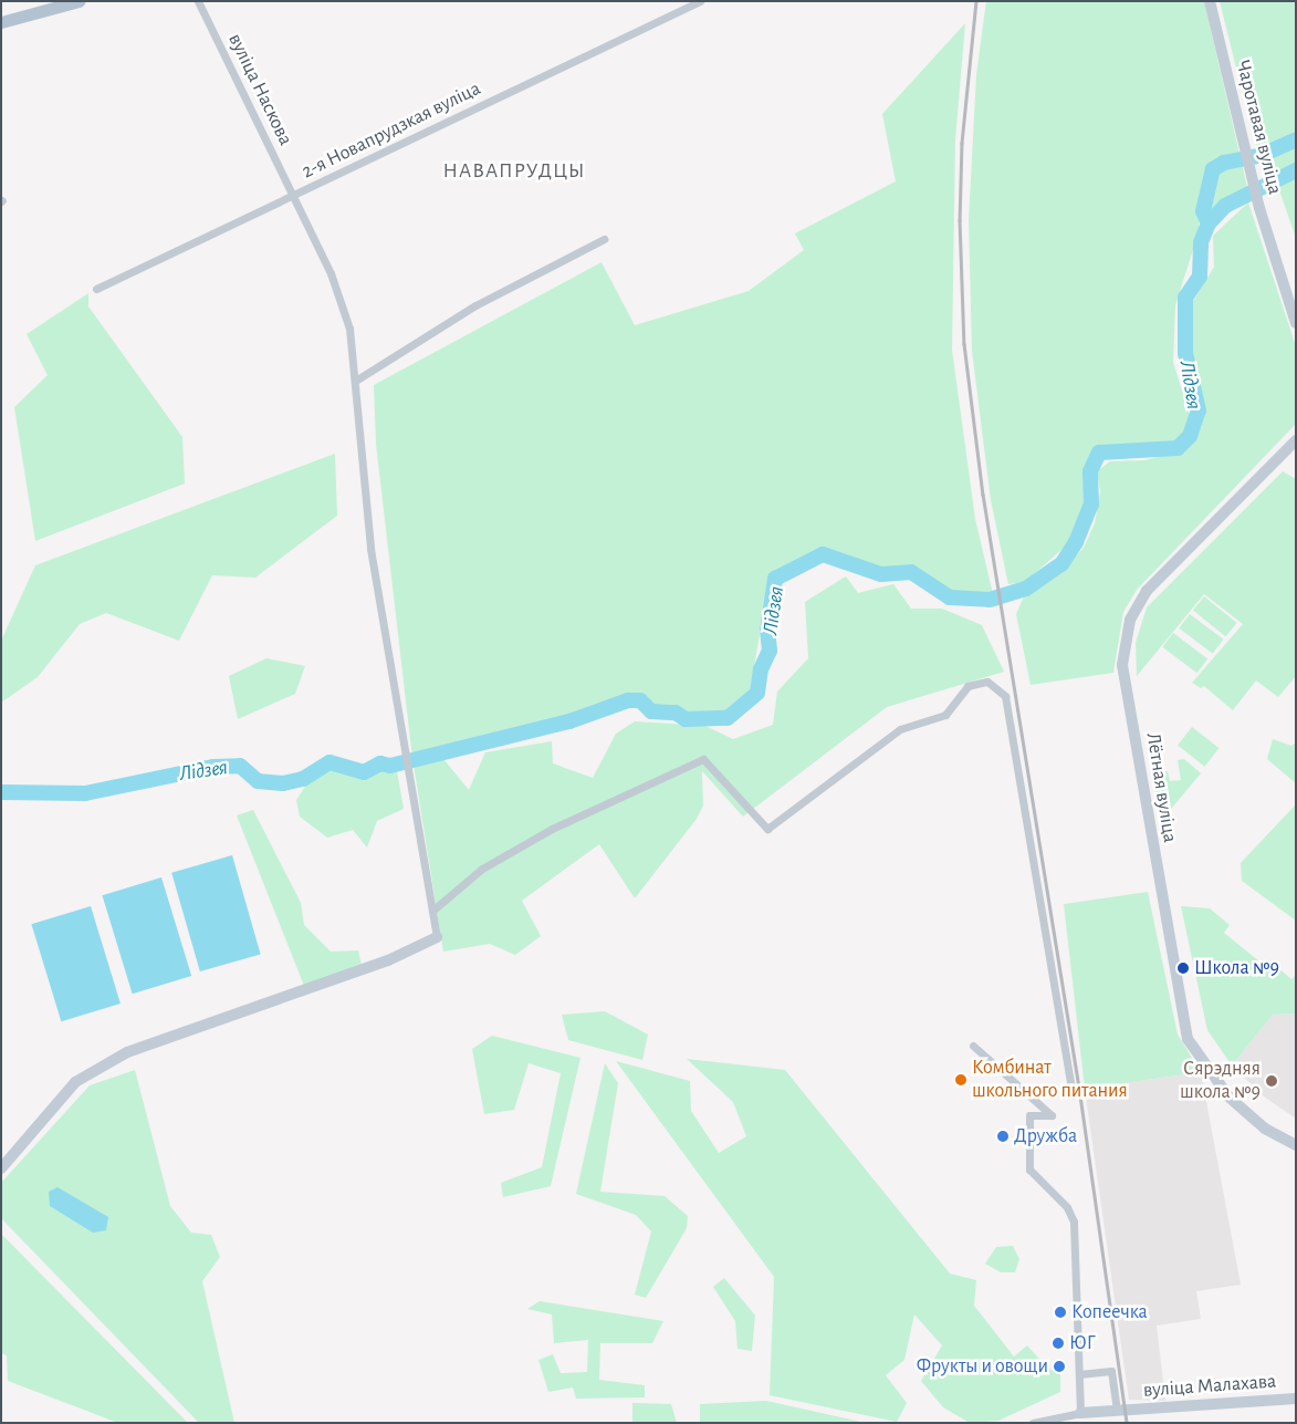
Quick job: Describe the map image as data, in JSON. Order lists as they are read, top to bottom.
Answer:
{
  "streets": {
    "street": [
      "вуліца Наскова",
      "Чаротавая вуліца",
      "2-я Новапрудзкая вуліца",
      "Лётная вуліца",
      "вуліца Малахава"
    ]
  },
  "crossings": [
    ["вуліца Наскова", "2-я Новапрудзкая вуліца"]
  ],
  "districts": ["НАВАПРУДЦЫ"],
  "water": ["Лідзея"],
  "places": [
    "Школа №9",
    "Комбинат школьного питания",
    "Сярэдняя школа №9",
    "Дружба",
    "Копеечка",
    "ЮГ",
    "Фрукты и овощи"
  ]
}
